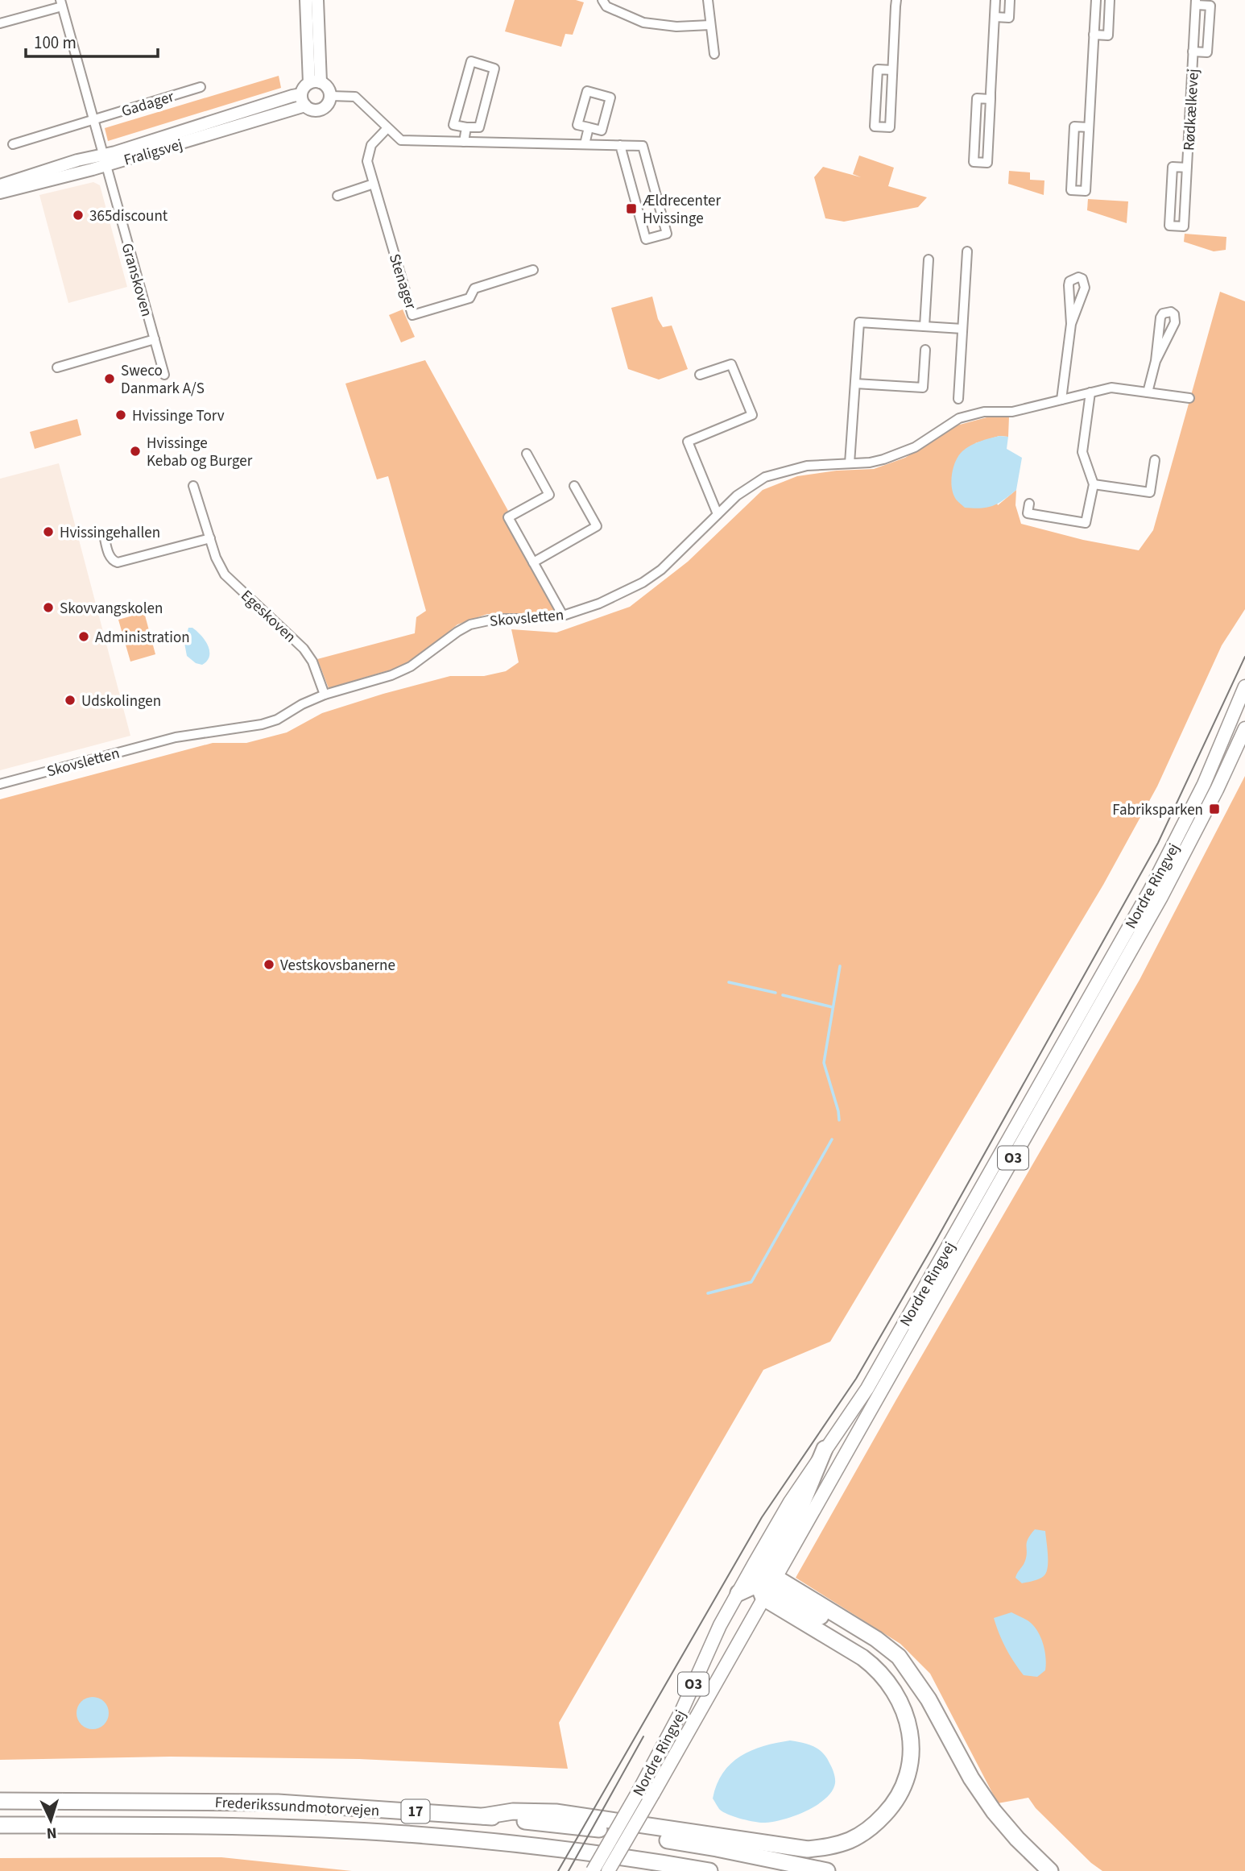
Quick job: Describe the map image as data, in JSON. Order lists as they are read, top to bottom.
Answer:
{
  "streets": {
    "highway": ["Frederikssundmotorvejen", "17"],
    "main road": ["Nordre Ringvej", "O3"],
    "street": [
      "Gadager",
      "Rødkælkevej",
      "Fraligsvej",
      "Granskoven",
      "Stenager",
      "Egeskoven",
      "Skovsletten"
    ]
  },
  "crossings": [
    ["Fraligsvej", "Granskoven"],
    ["Egeskoven", "Skovsletten"]
  ],
  "places": {
    "transit": ["Ældrecenter Hvissinge", "Fabriksparken"],
    "other": [
      "365discount",
      "Sweco Danmark A/S",
      "Hvissinge Torv",
      "Hvissinge Kebab og Burger",
      "Hvissingehallen",
      "Skovvangskolen",
      "Administration",
      "Udskolingen",
      "Vestskovsbanerne"
    ]
  },
  "scale_bar": "100 m",
  "north": "bottom"
}
